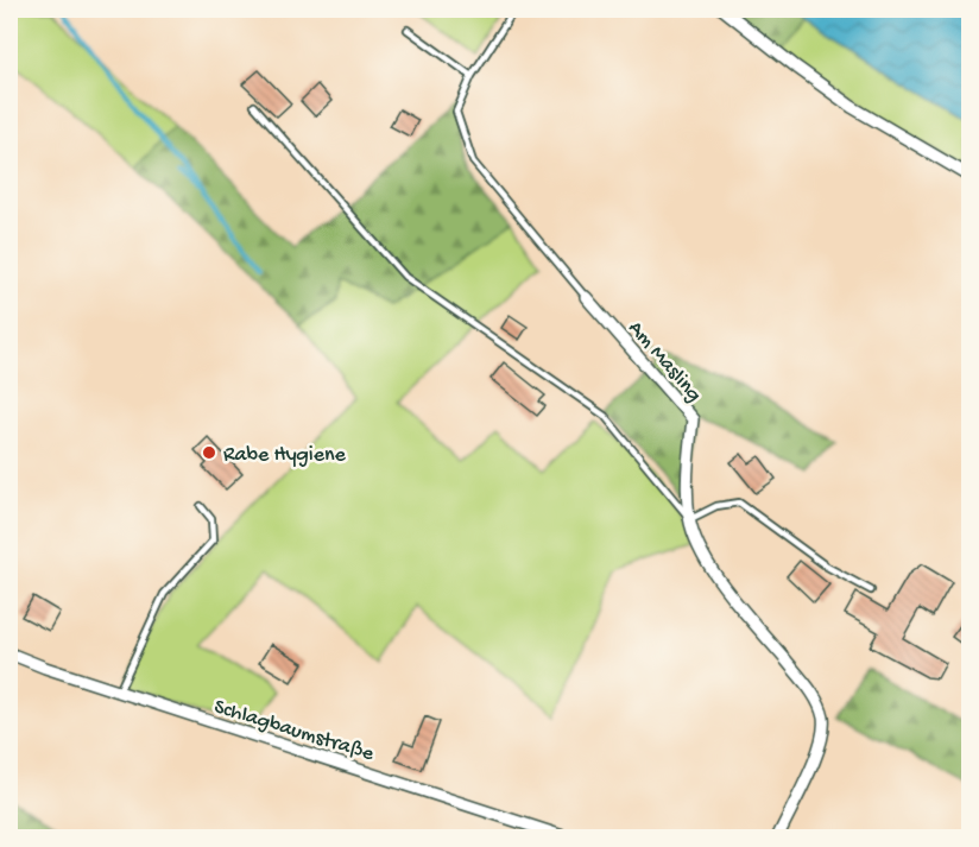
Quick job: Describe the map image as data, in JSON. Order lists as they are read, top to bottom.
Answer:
{
  "streets": {
    "street": ["Am Masling", "Schlagbaumstraße"]
  },
  "places": ["Rabe Hygiene"]
}
